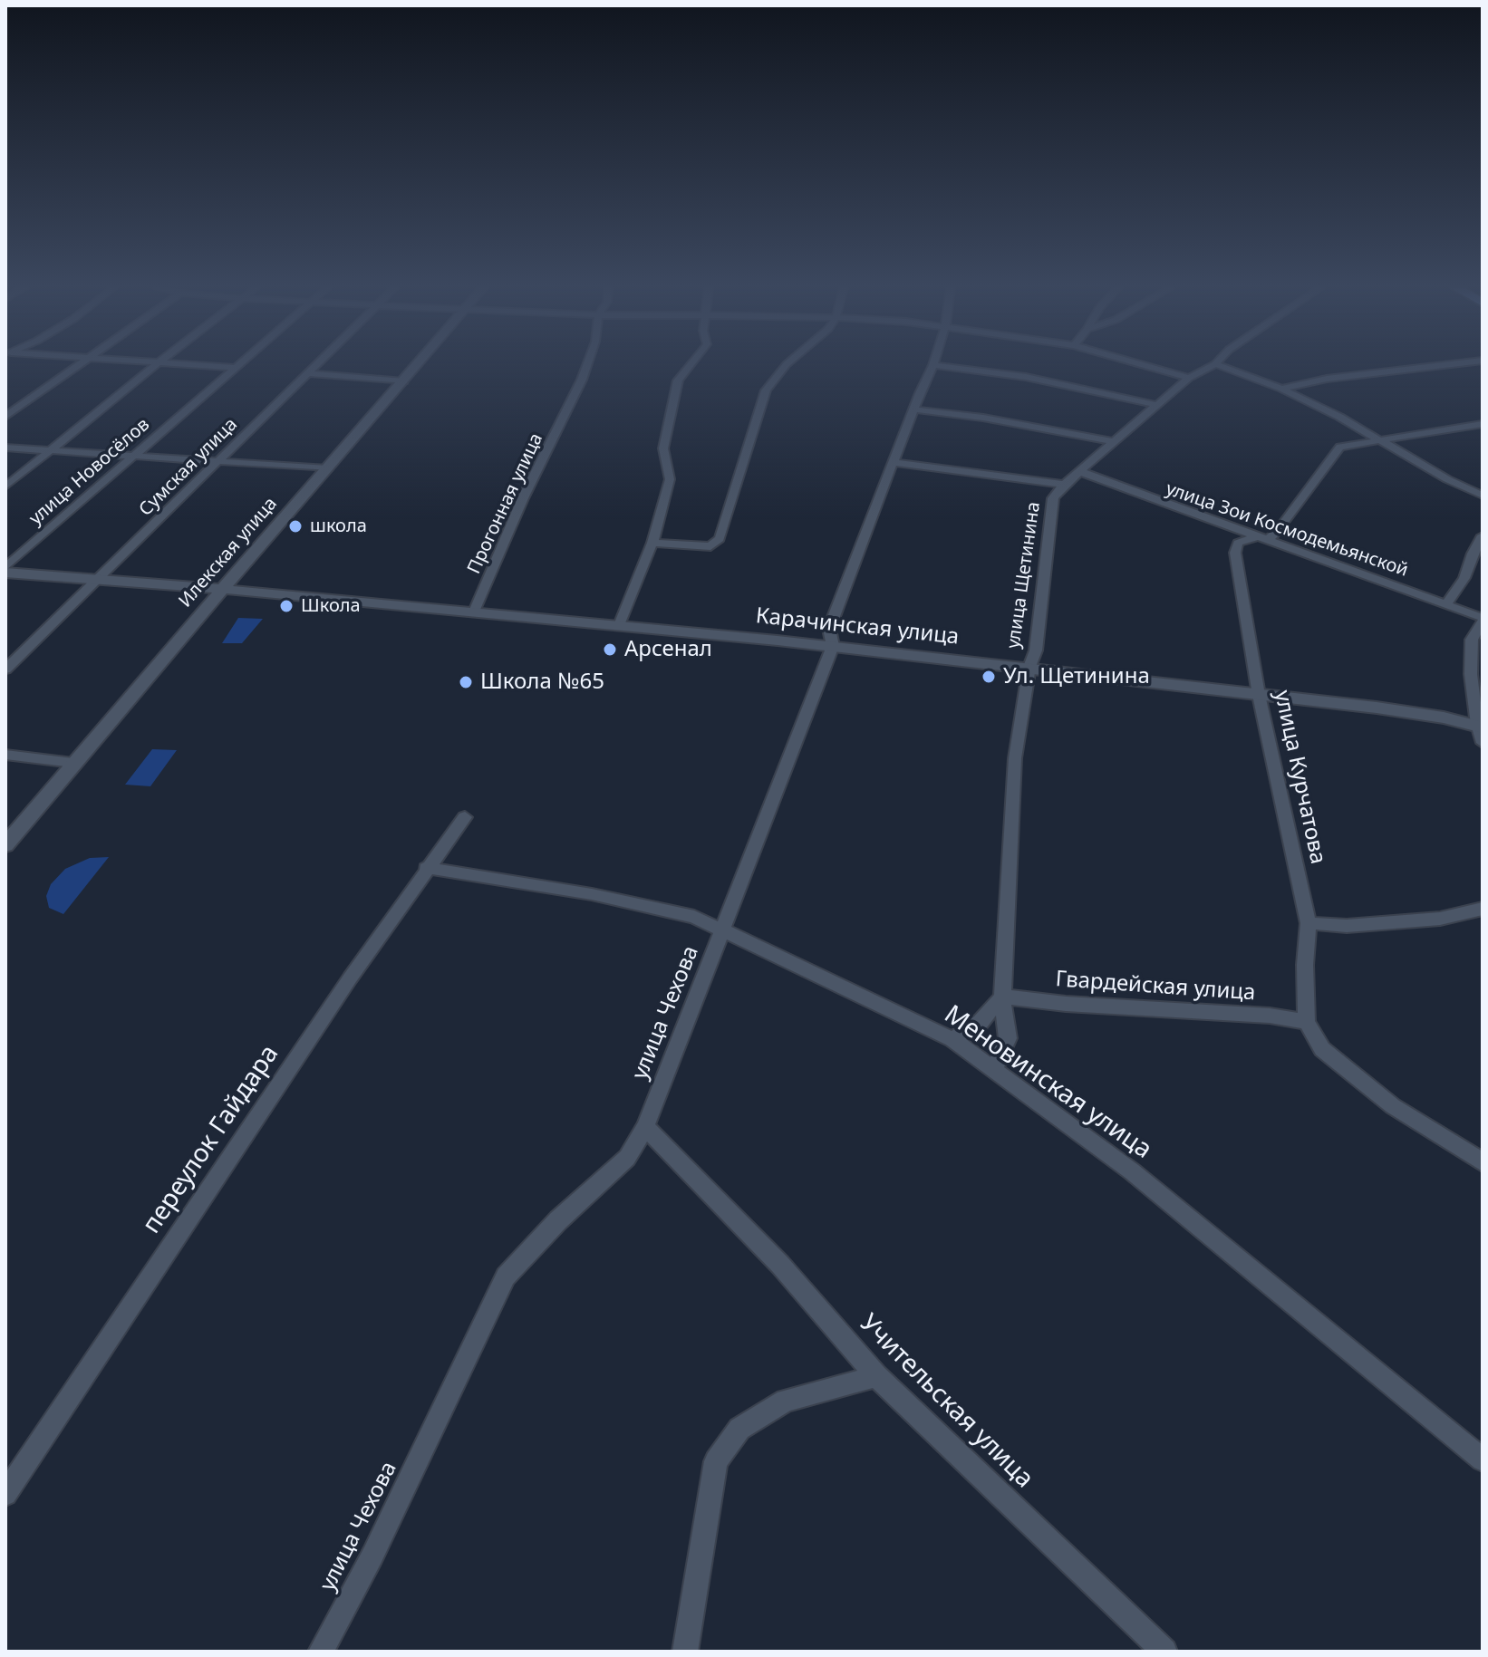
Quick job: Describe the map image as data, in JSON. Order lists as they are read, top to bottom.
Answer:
{
  "streets": {
    "street": [
      "Сумская улица",
      "улица Новосёлов",
      "Прогонная улица",
      "улица Зои Космодемьянской",
      "Илекская улица",
      "улица Щетинина",
      "Карачинская улица",
      "улица Курчатова",
      "Гвардейская улица",
      "улица Чехова",
      "Меновинская улица",
      "переулок Гайдара",
      "Учительская улица"
    ]
  },
  "crossings": [
    ["Сумская улица", "Карачинская улица"],
    ["улица Новосёлов", "Карачинская улица"],
    ["Прогонная улица", "Карачинская улица"],
    ["улица Зои Космодемьянской", "улица Щетинина"],
    ["улица Зои Космодемьянской", "улица Курчатова"],
    ["Илекская улица", "Карачинская улица"],
    ["улица Щетинина", "Карачинская улица"],
    ["улица Щетинина", "Гвардейская улица"],
    ["улица Щетинина", "Меновинская улица"],
    ["Карачинская улица", "улица Курчатова"],
    ["Карачинская улица", "улица Чехова"],
    ["улица Курчатова", "Гвардейская улица"],
    ["улица Чехова", "Меновинская улица"],
    ["улица Чехова", "Учительская улица"],
    ["Меновинская улица", "переулок Гайдара"]
  ],
  "places": [
    "школа",
    "Школа",
    "Арсенал",
    "Ул. Щетинина",
    "Школа №65"
  ]
}
